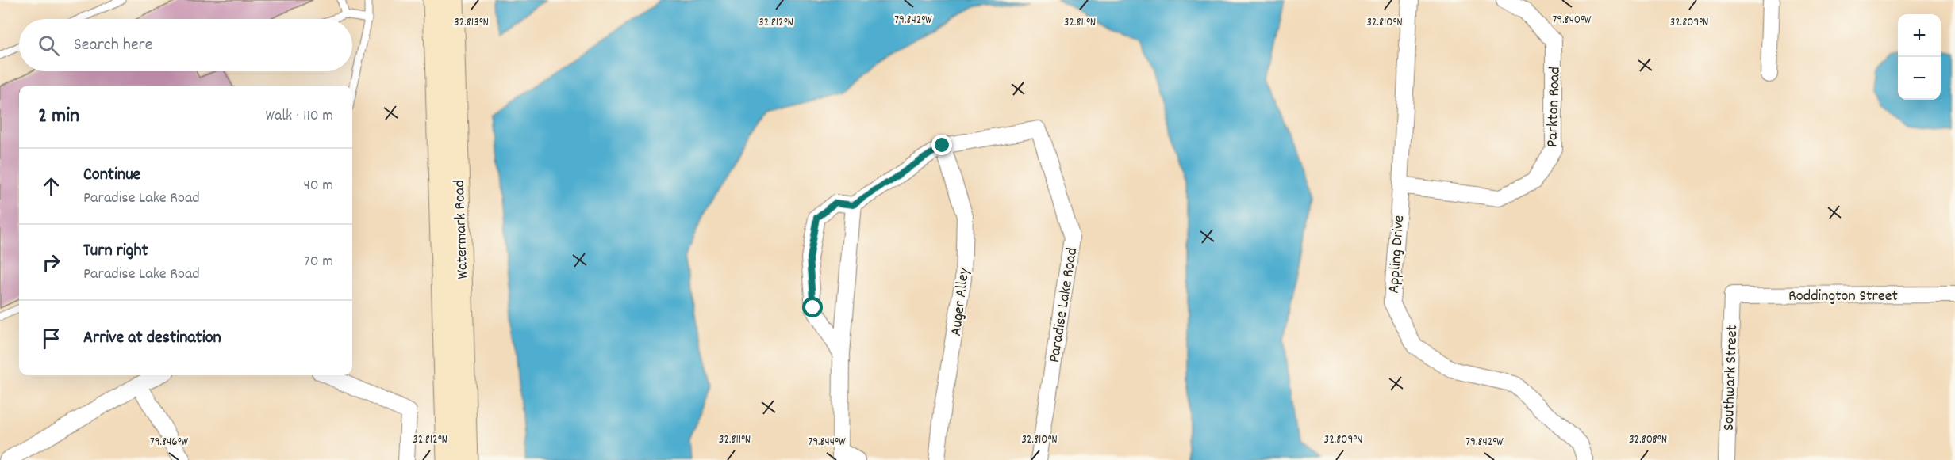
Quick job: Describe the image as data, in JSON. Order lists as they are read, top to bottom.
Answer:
{
  "streets": {
    "street": [
      "Parkton Road",
      "Watermark Road",
      "Appling Drive",
      "Roddington Street",
      "Auger Alley",
      "Paradise Lake Road",
      "Southwark Street"
    ]
  },
  "crossings": [
    ["Parkton Road", "Appling Drive"],
    ["Roddington Street", "Southwark Street"],
    ["Auger Alley", "Paradise Lake Road"]
  ],
  "page": {
    "map_buttons": ["+", "−"],
    "search": "Search here",
    "heading": ["2 min", "Walk · 110 m"],
    "list": [
      ["Continue", "Paradise Lake Road", "40 m"],
      ["Turn right", "Paradise Lake Road", "70 m"],
      "Arrive at destination"
    ]
  },
  "coordinates": [
    "79.840°W",
    "79.842°W",
    "32.813°N",
    "32.812°N",
    "32.811°N",
    "32.810°N",
    "32.809°N",
    "32.808°N",
    "79.846°W",
    "79.844°W"
  ]
}
